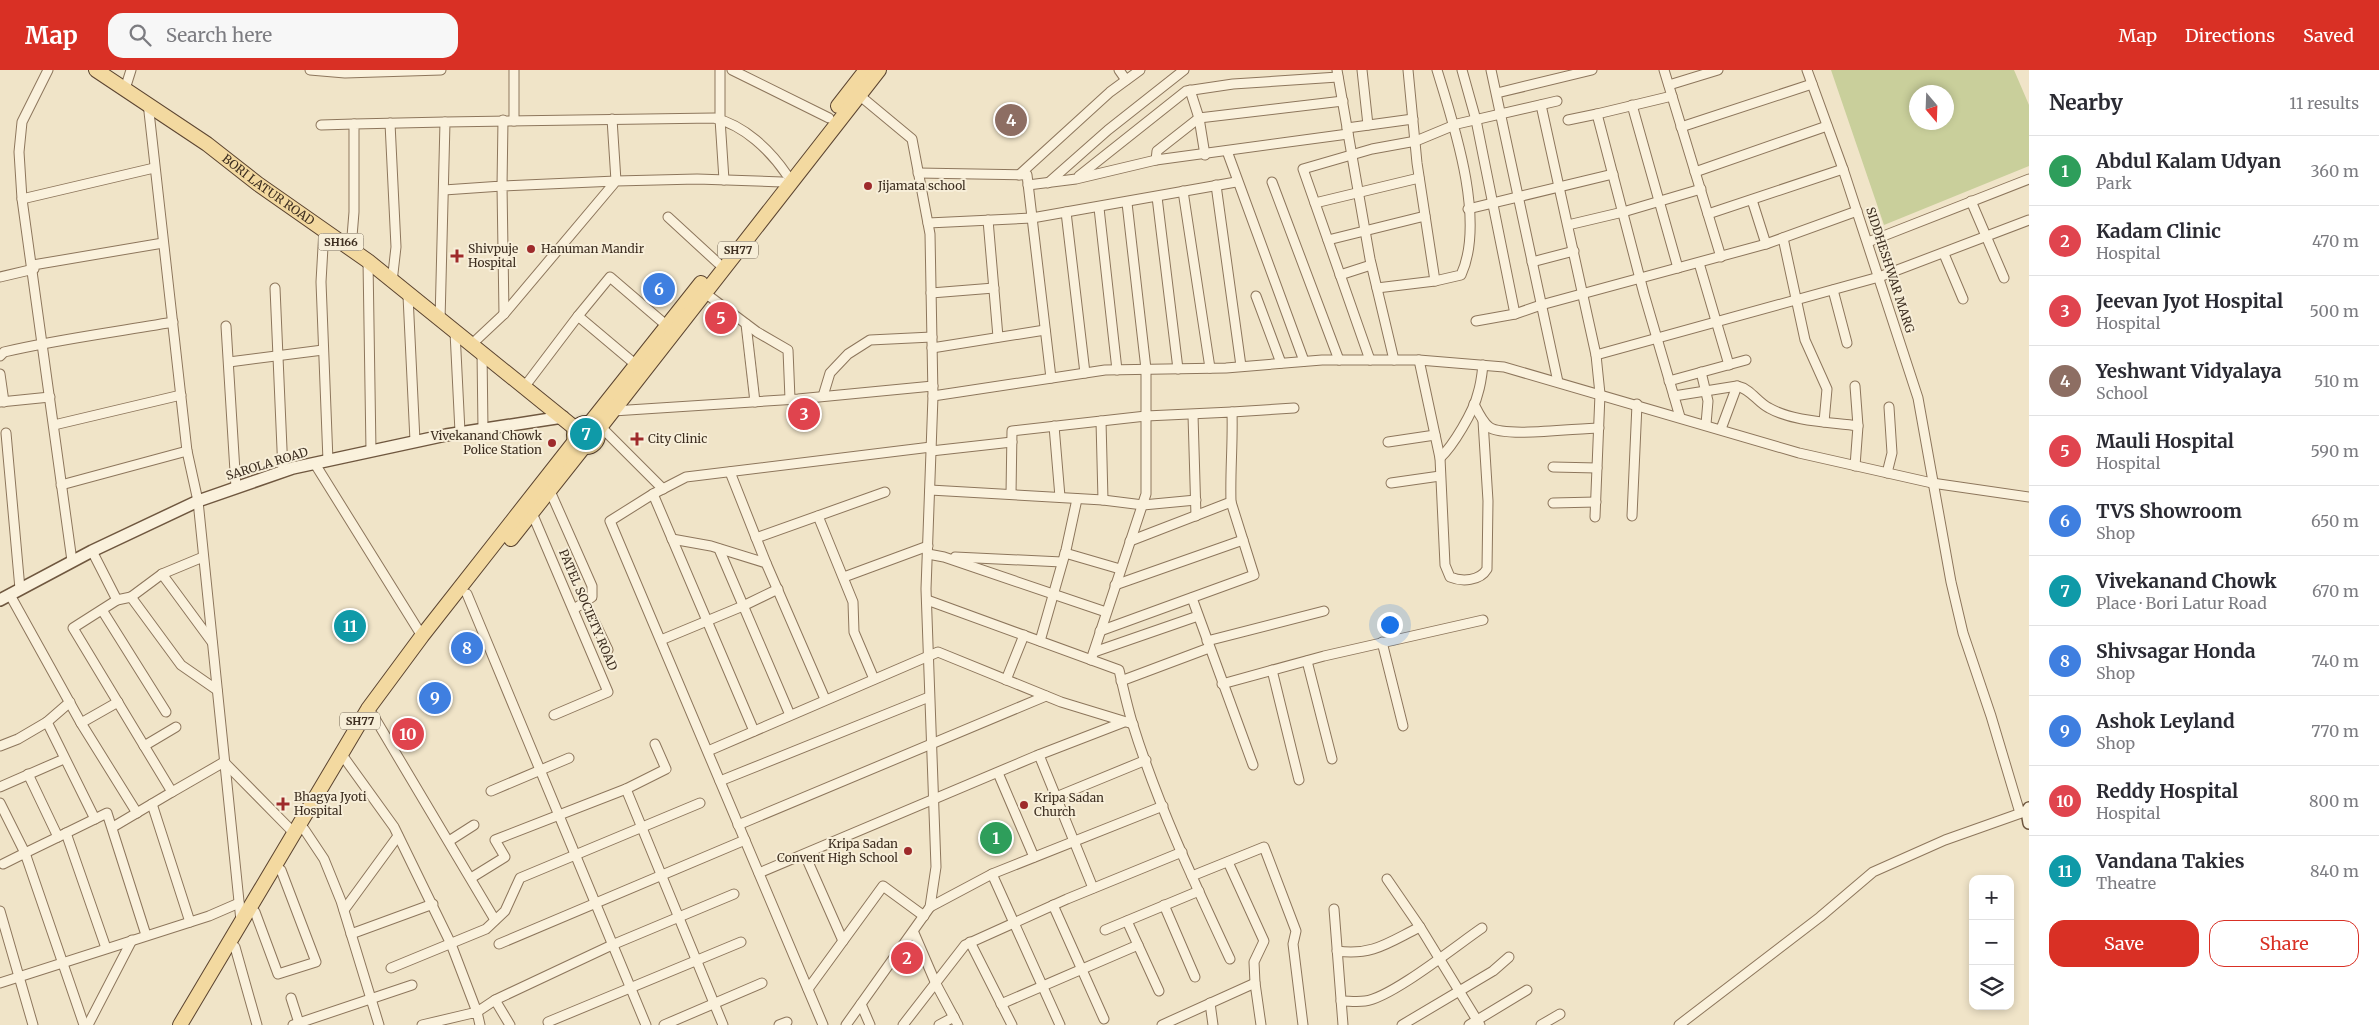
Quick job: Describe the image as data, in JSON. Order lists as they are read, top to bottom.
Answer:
{
  "streets": {
    "main road": [
      "BORI LATUR ROAD",
      "SH166",
      "SH77",
      "SAROLA ROAD"
    ],
    "street": ["SIDDHESHWAR MARG", "PATEL SOCIETY ROAD"]
  },
  "crossings": [
    ["BORI LATUR ROAD", "SH77"],
    ["BORI LATUR ROAD", "SAROLA ROAD"],
    ["SH77", "PATEL SOCIETY ROAD"]
  ],
  "places": {
    "other": [
      "Jijamata school",
      "Hanuman Mandir",
      "Vivekanand Chowk Police Station",
      "Kripa Sadan Church",
      "Kripa Sadan Convent High School"
    ],
    "health": ["Shivpuje Hospital", "City Clinic", "Bhagya Jyoti Hospital"]
  },
  "north": "bottom",
  "page": {
    "header": "Map",
    "search": "Search here",
    "nav": ["Map", "Directions", "Saved"],
    "heading": ["Nearby", "11 results"],
    "pins": [
      "4",
      "6",
      "5",
      "3",
      "7",
      "11",
      "8",
      "9",
      "10",
      "1",
      "2"
    ],
    "list": [
      {
        "mark": "1",
        "name": "Abdul Kalam Udyan",
        "note": "Park",
        "value": "360 m"
      },
      {
        "mark": "2",
        "name": "Kadam Clinic",
        "note": "Hospital",
        "value": "470 m"
      },
      {
        "mark": "3",
        "name": "Jeevan Jyot Hospital",
        "note": "Hospital",
        "value": "500 m"
      },
      {
        "mark": "4",
        "name": "Yeshwant Vidyalaya",
        "note": "School",
        "value": "510 m"
      },
      {
        "mark": "5",
        "name": "Mauli Hospital",
        "note": "Hospital",
        "value": "590 m"
      },
      {
        "mark": "6",
        "name": "TVS Showroom",
        "note": "Shop",
        "value": "650 m"
      },
      {
        "mark": "7",
        "name": "Vivekanand Chowk",
        "note": "Place · Bori Latur Road",
        "value": "670 m"
      },
      {
        "mark": "8",
        "name": "Shivsagar Honda",
        "note": "Shop",
        "value": "740 m"
      },
      {
        "mark": "9",
        "name": "Ashok Leyland",
        "note": "Shop",
        "value": "770 m"
      },
      {
        "mark": "10",
        "name": "Reddy Hospital",
        "note": "Hospital",
        "value": "800 m"
      },
      {
        "mark": "11",
        "name": "Vandana Takies",
        "note": "Theatre",
        "value": "840 m"
      }
    ],
    "map_buttons": ["+", "−"],
    "buttons": ["Save", "Share"]
  }
}
